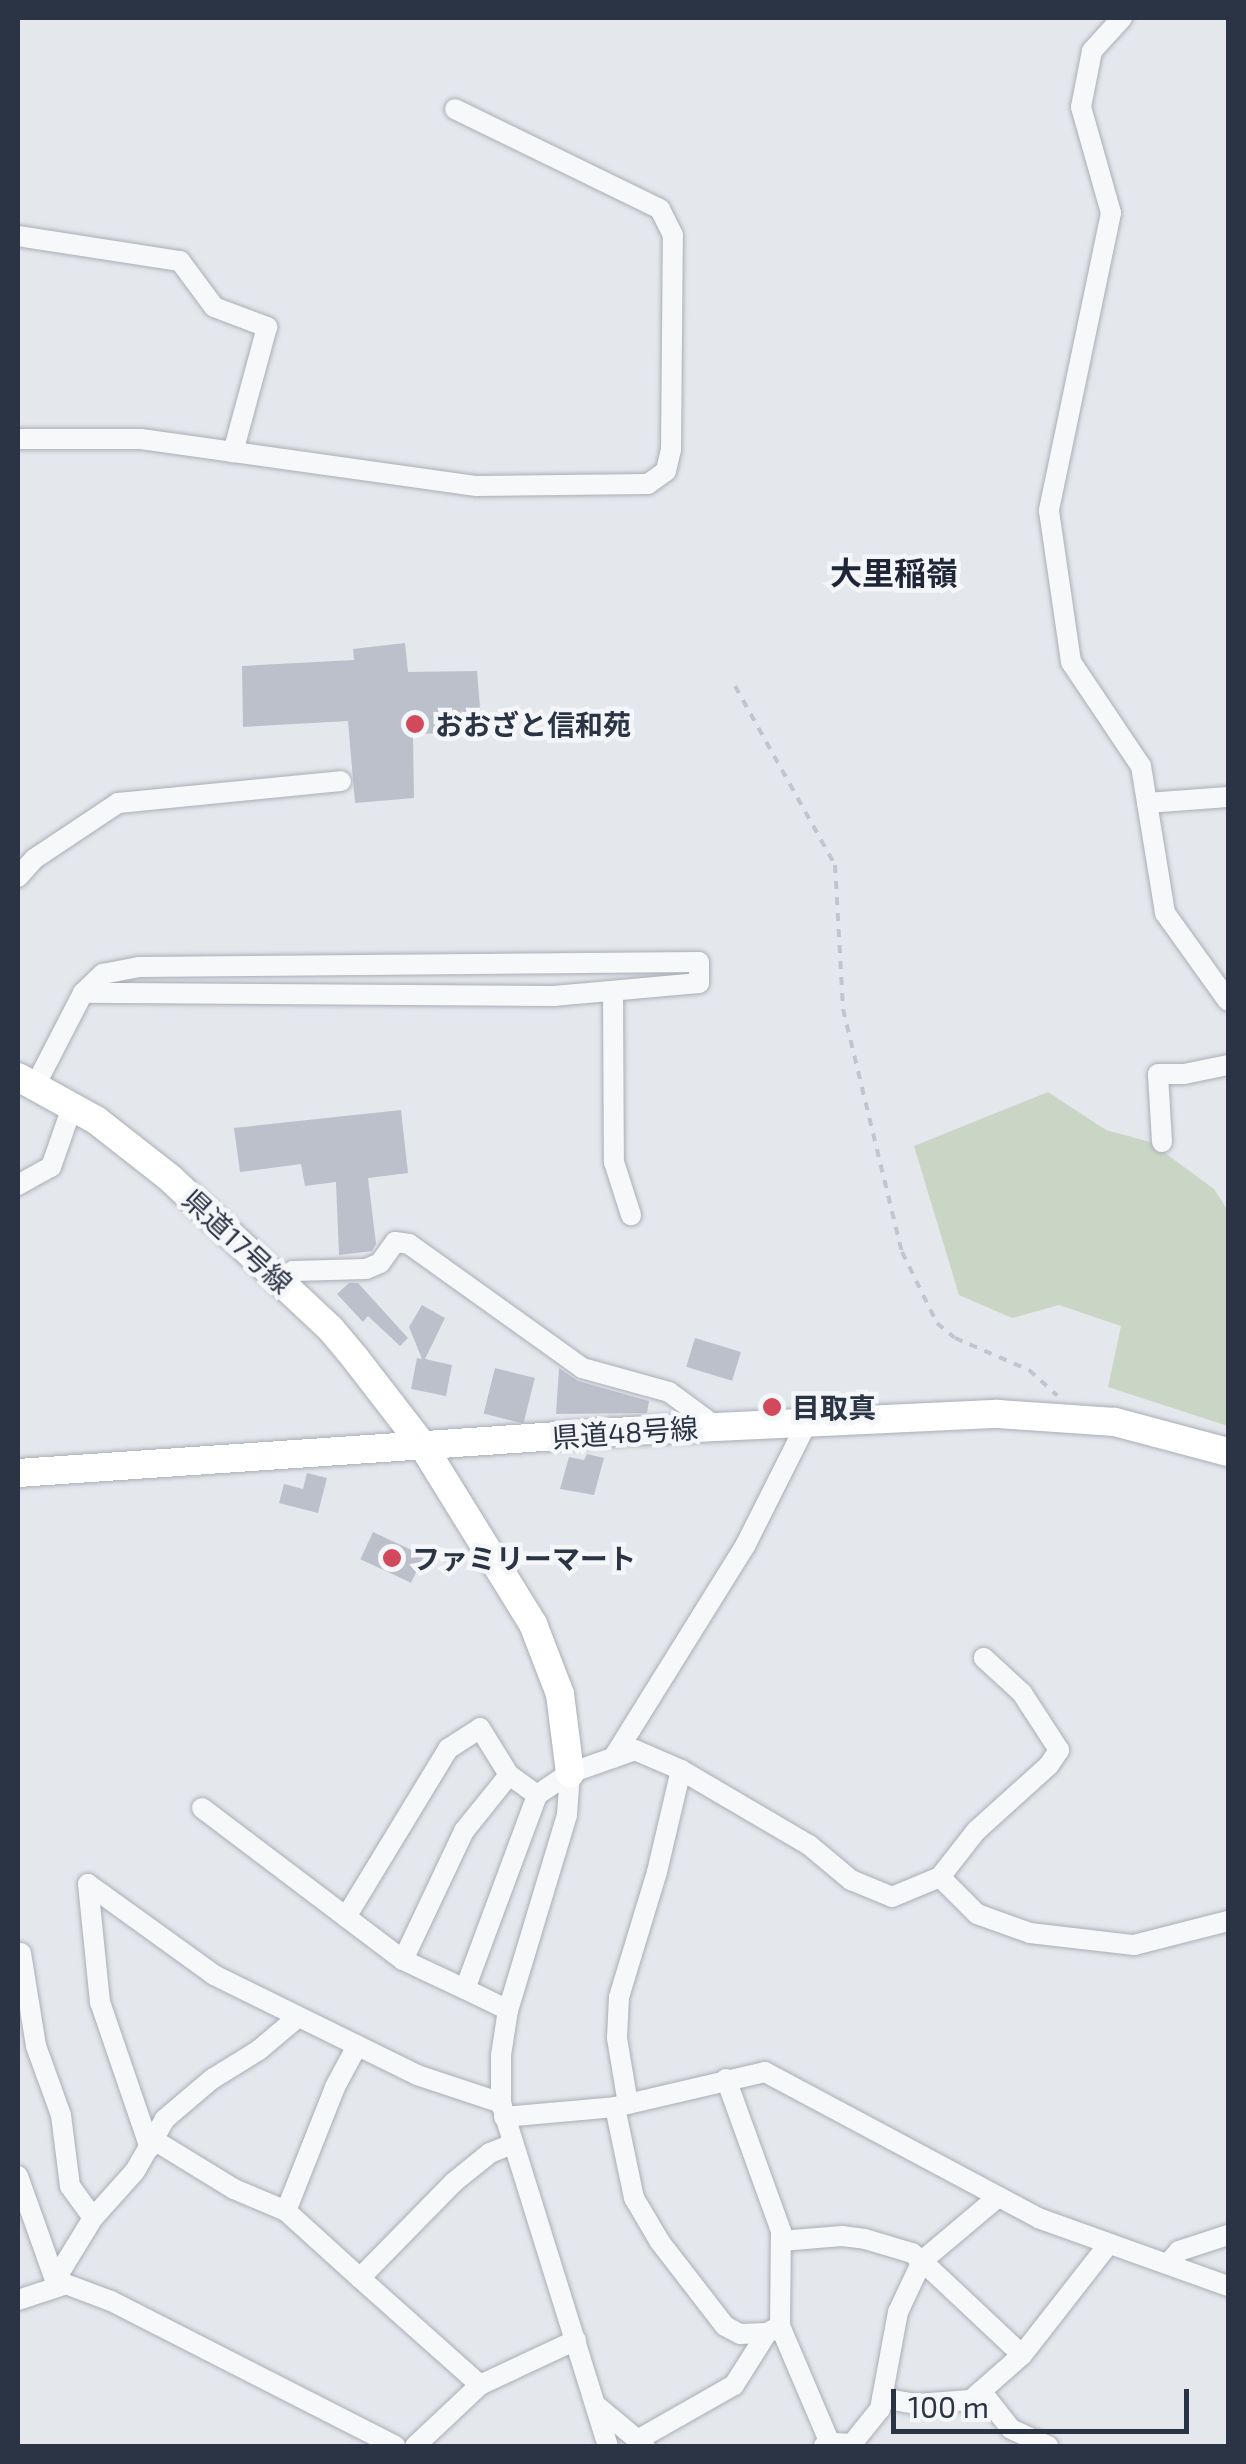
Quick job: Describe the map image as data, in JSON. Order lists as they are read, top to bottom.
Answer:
{
  "streets": {
    "main road": ["県道17号線", "県道48号線"]
  },
  "crossings": [
    ["県道17号線", "県道48号線"]
  ],
  "districts": ["大里稲嶺"],
  "places": ["おおざと信和苑", "目取真", "ファミリーマート"],
  "scale_bar": "100 m"
}
